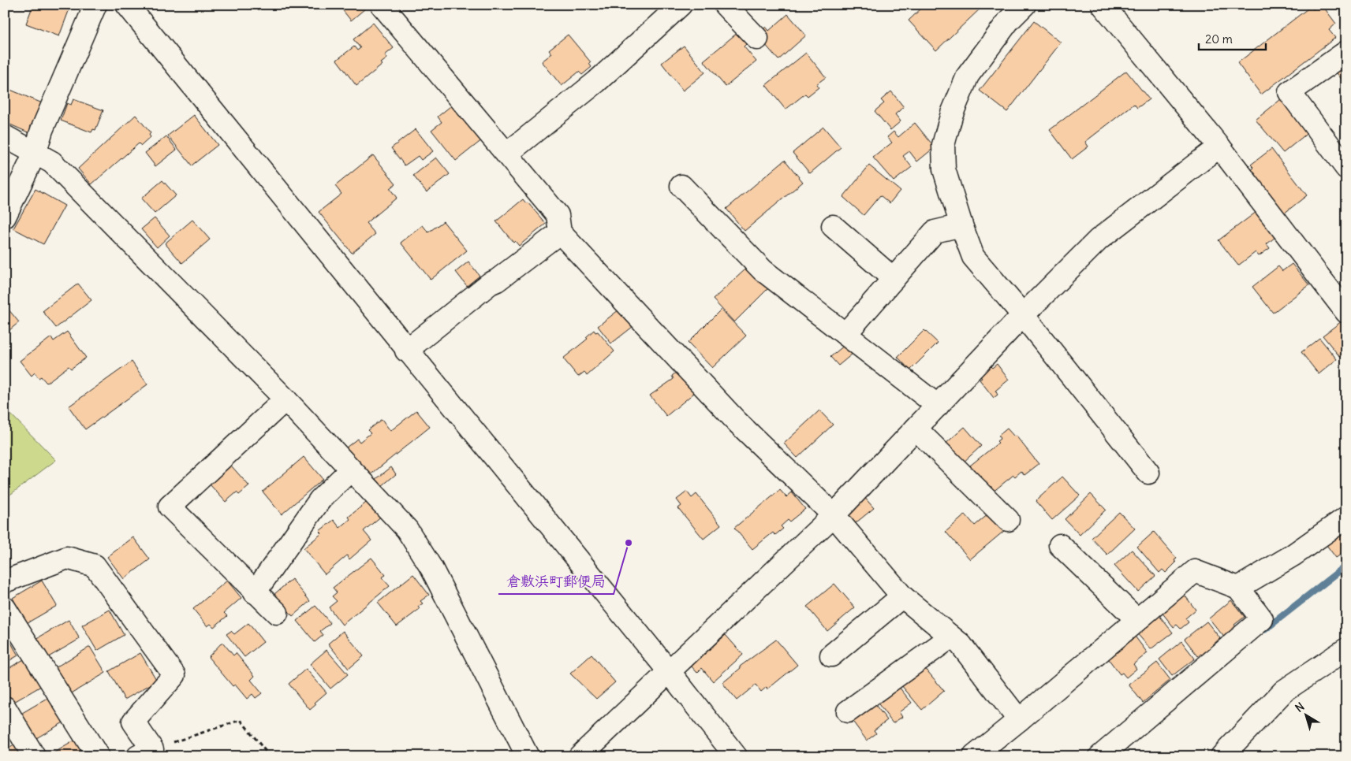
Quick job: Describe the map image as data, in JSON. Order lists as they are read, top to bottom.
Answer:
{
  "places": ["倉敷浜町郵便局"],
  "scale_bar": "20 m",
  "north": "top left"
}
